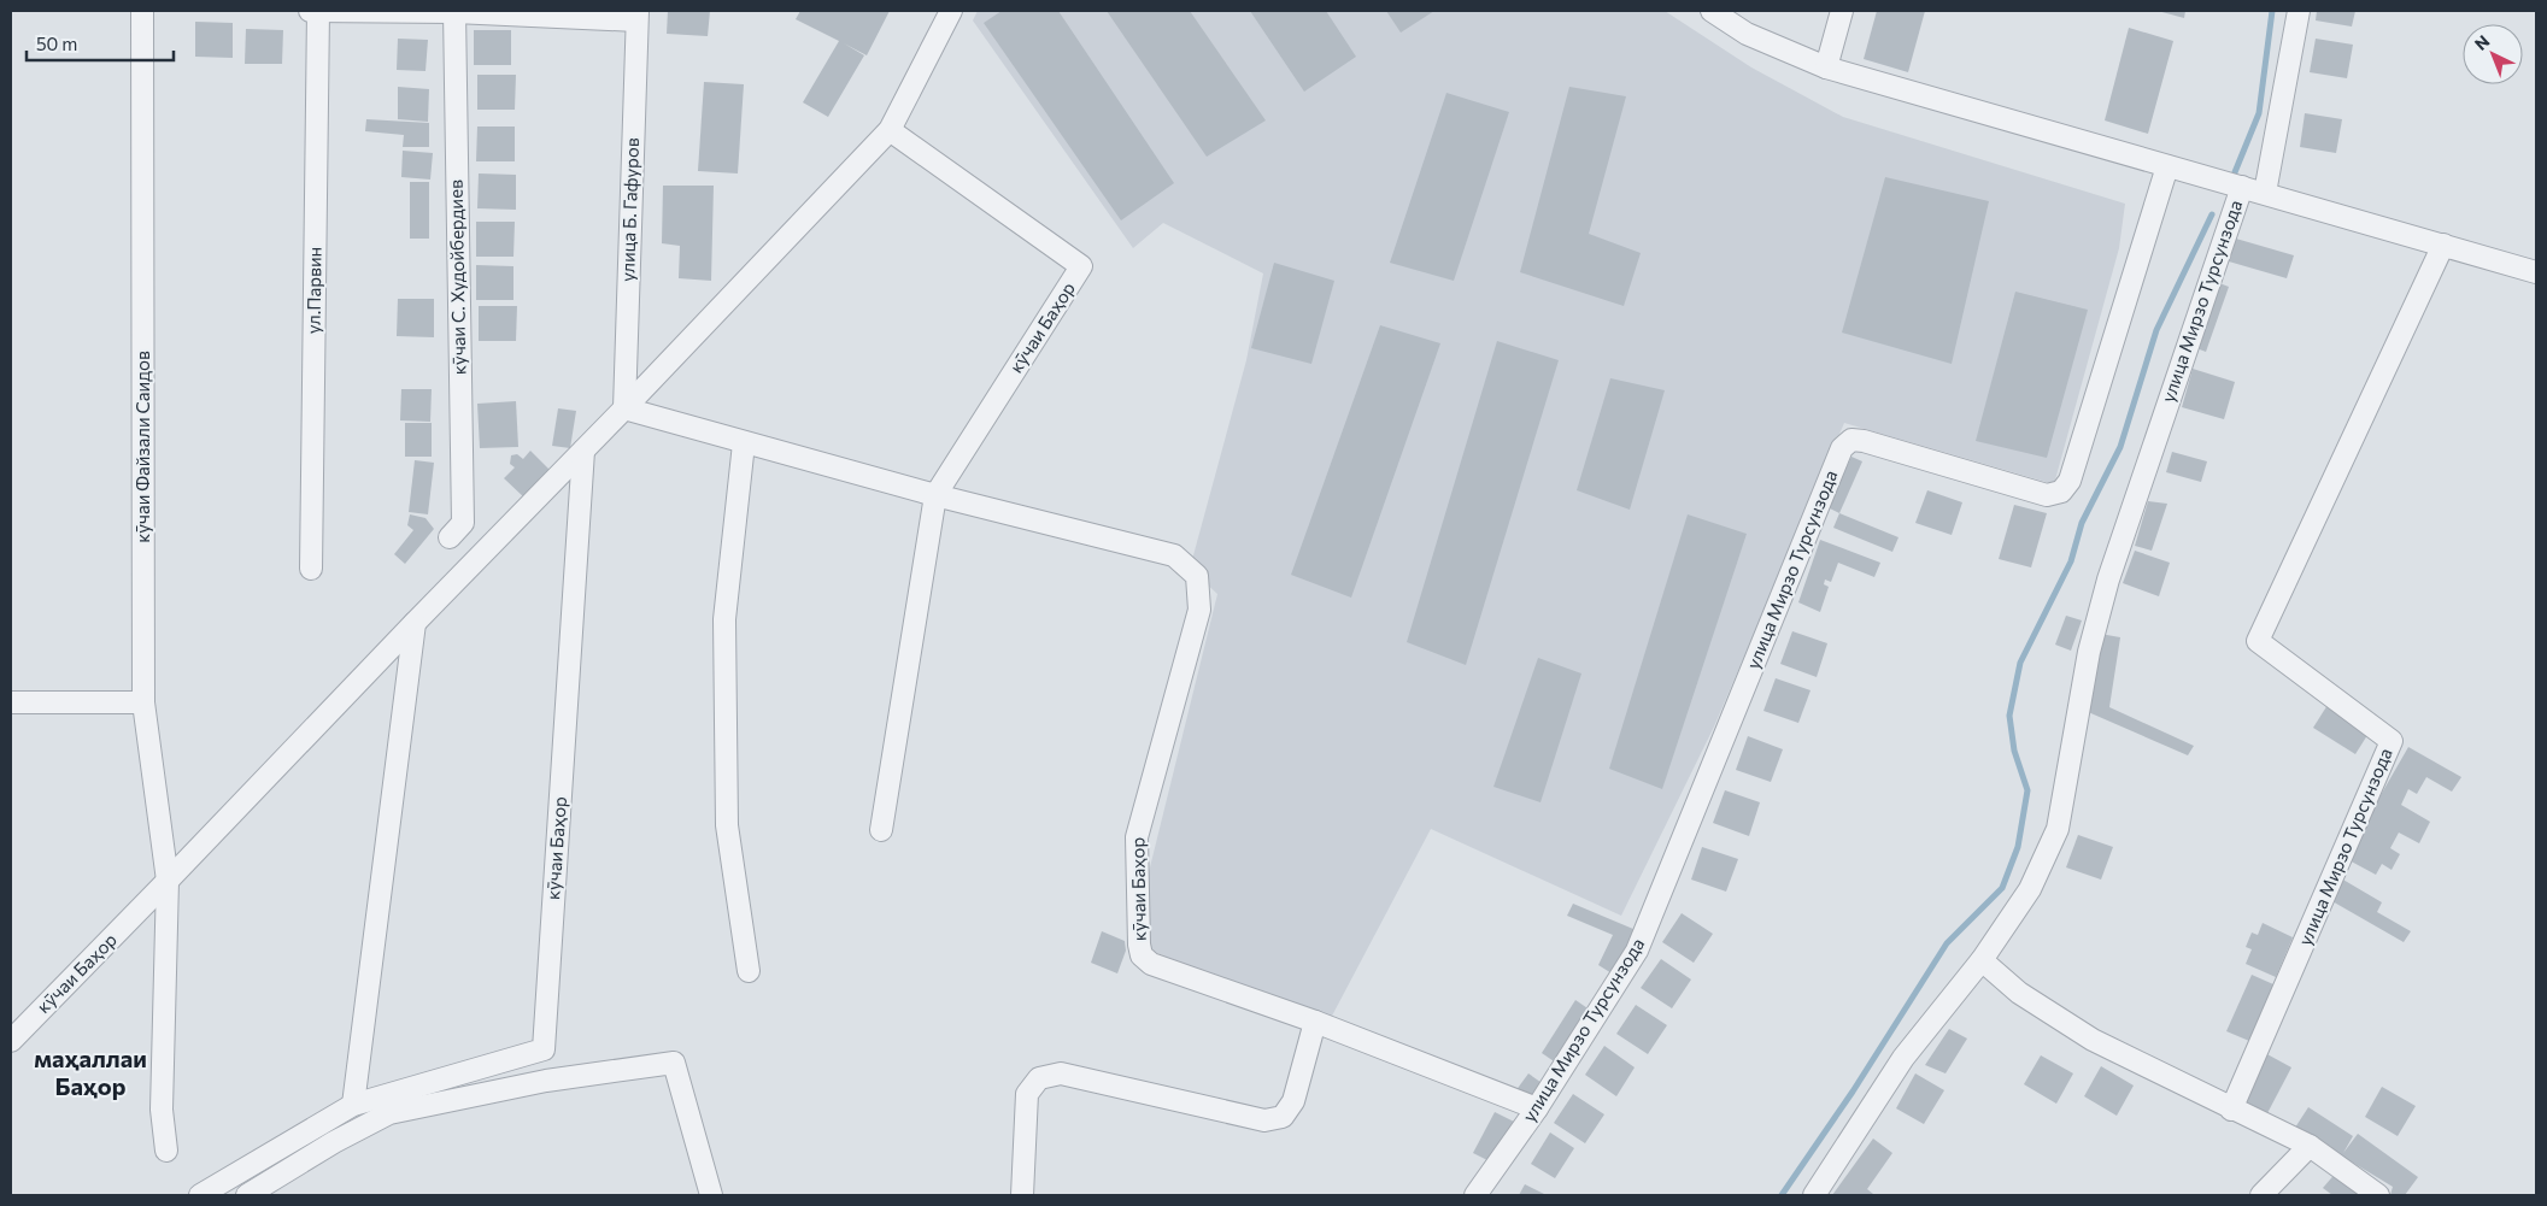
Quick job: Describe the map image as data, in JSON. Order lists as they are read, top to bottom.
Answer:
{
  "streets": {
    "street": [
      "улица Б. Гафуров",
      "кӯчаи С. Худойбердиев",
      "ул.Парвин",
      "улица Мирзо Турсунзода",
      "кӯчаи Баҳор",
      "кӯчаи Файзали Саидов"
    ]
  },
  "crossings": [
    ["улица Б. Гафуров", "кӯчаи Баҳор"],
    ["улица Мирзо Турсунзода", "кӯчаи Баҳор"],
    ["кӯчаи Баҳор", "кӯчаи Файзали Саидов"]
  ],
  "districts": ["маҳаллаи Баҳор"],
  "scale_bar": "50 m",
  "north": "top left"
}
